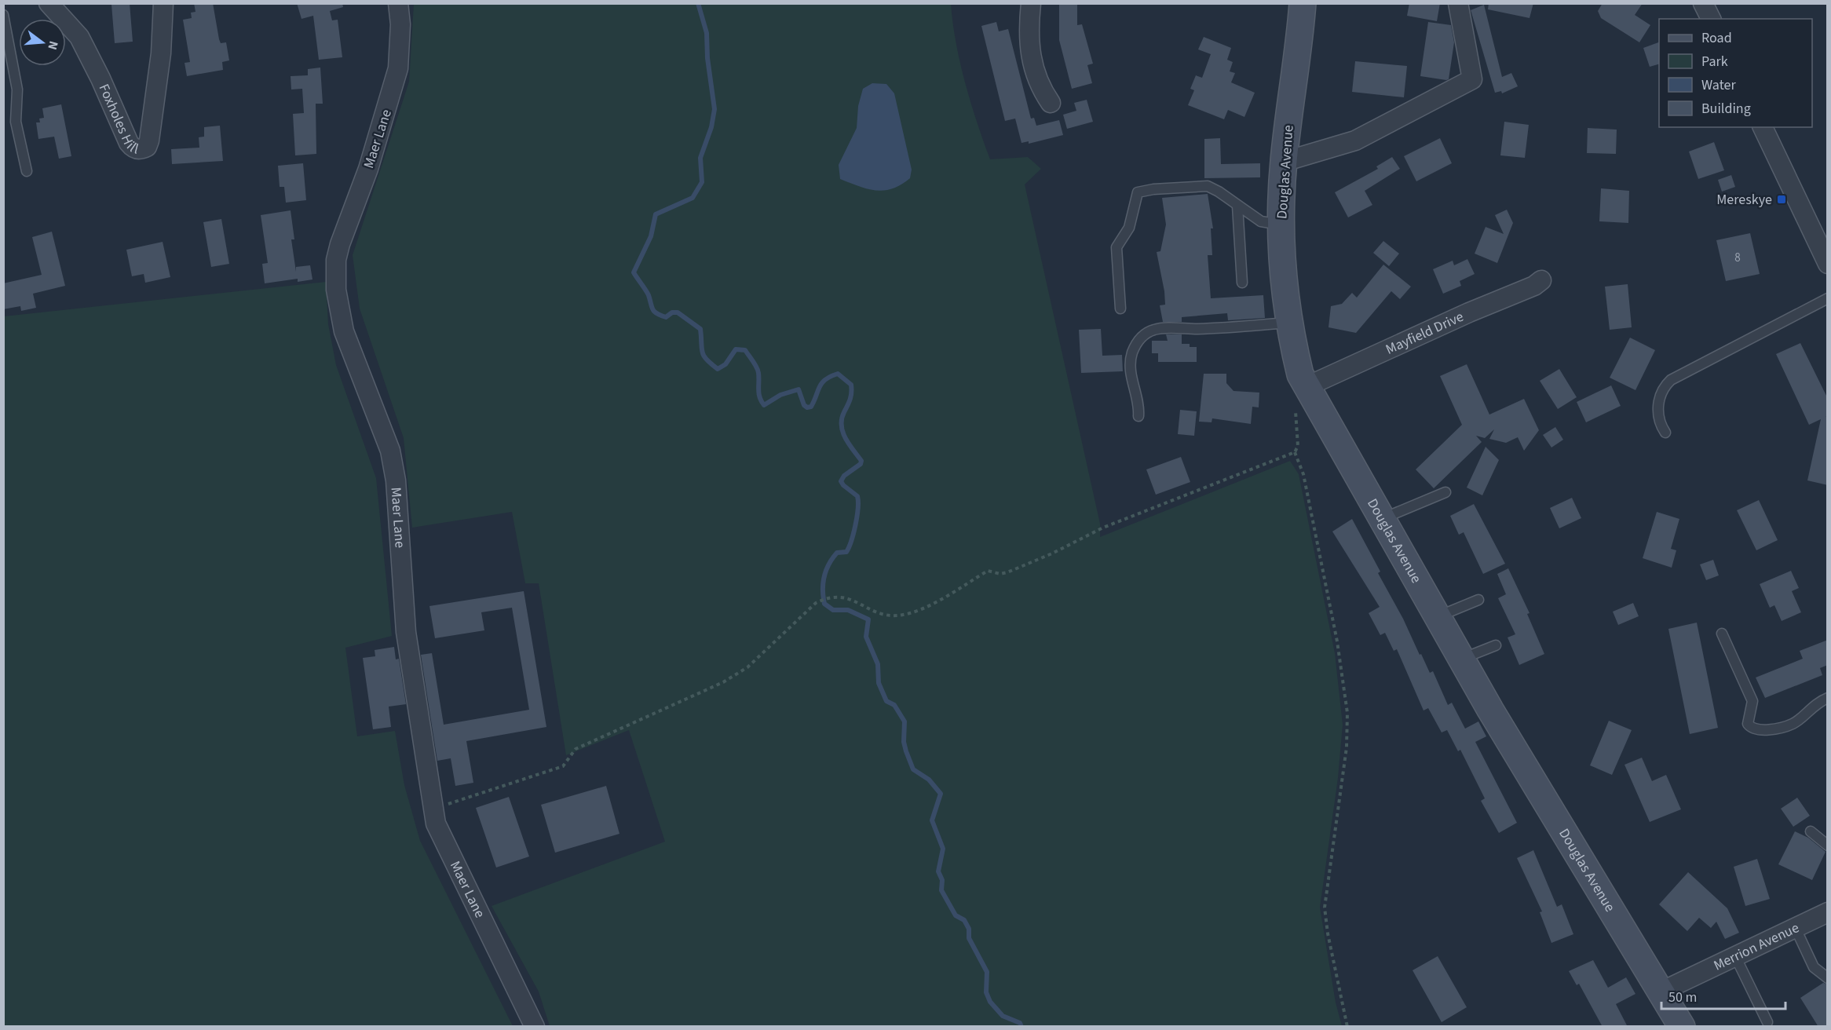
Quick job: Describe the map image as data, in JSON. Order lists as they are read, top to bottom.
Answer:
{
  "streets": {
    "street": [
      "Foxholes Hill",
      "Maer Lane",
      "Douglas Avenue",
      "Mayfield Drive",
      "Merrion Avenue"
    ]
  },
  "crossings": [
    ["Douglas Avenue", "Mayfield Drive"],
    ["Douglas Avenue", "Merrion Avenue"]
  ],
  "places": {
    "transit": ["Mereskye"]
  },
  "house_numbers": ["8"],
  "legend": [
    "Road",
    "Park",
    "Water",
    "Building"
  ],
  "scale_bar": "50 m",
  "north": "right"
}
